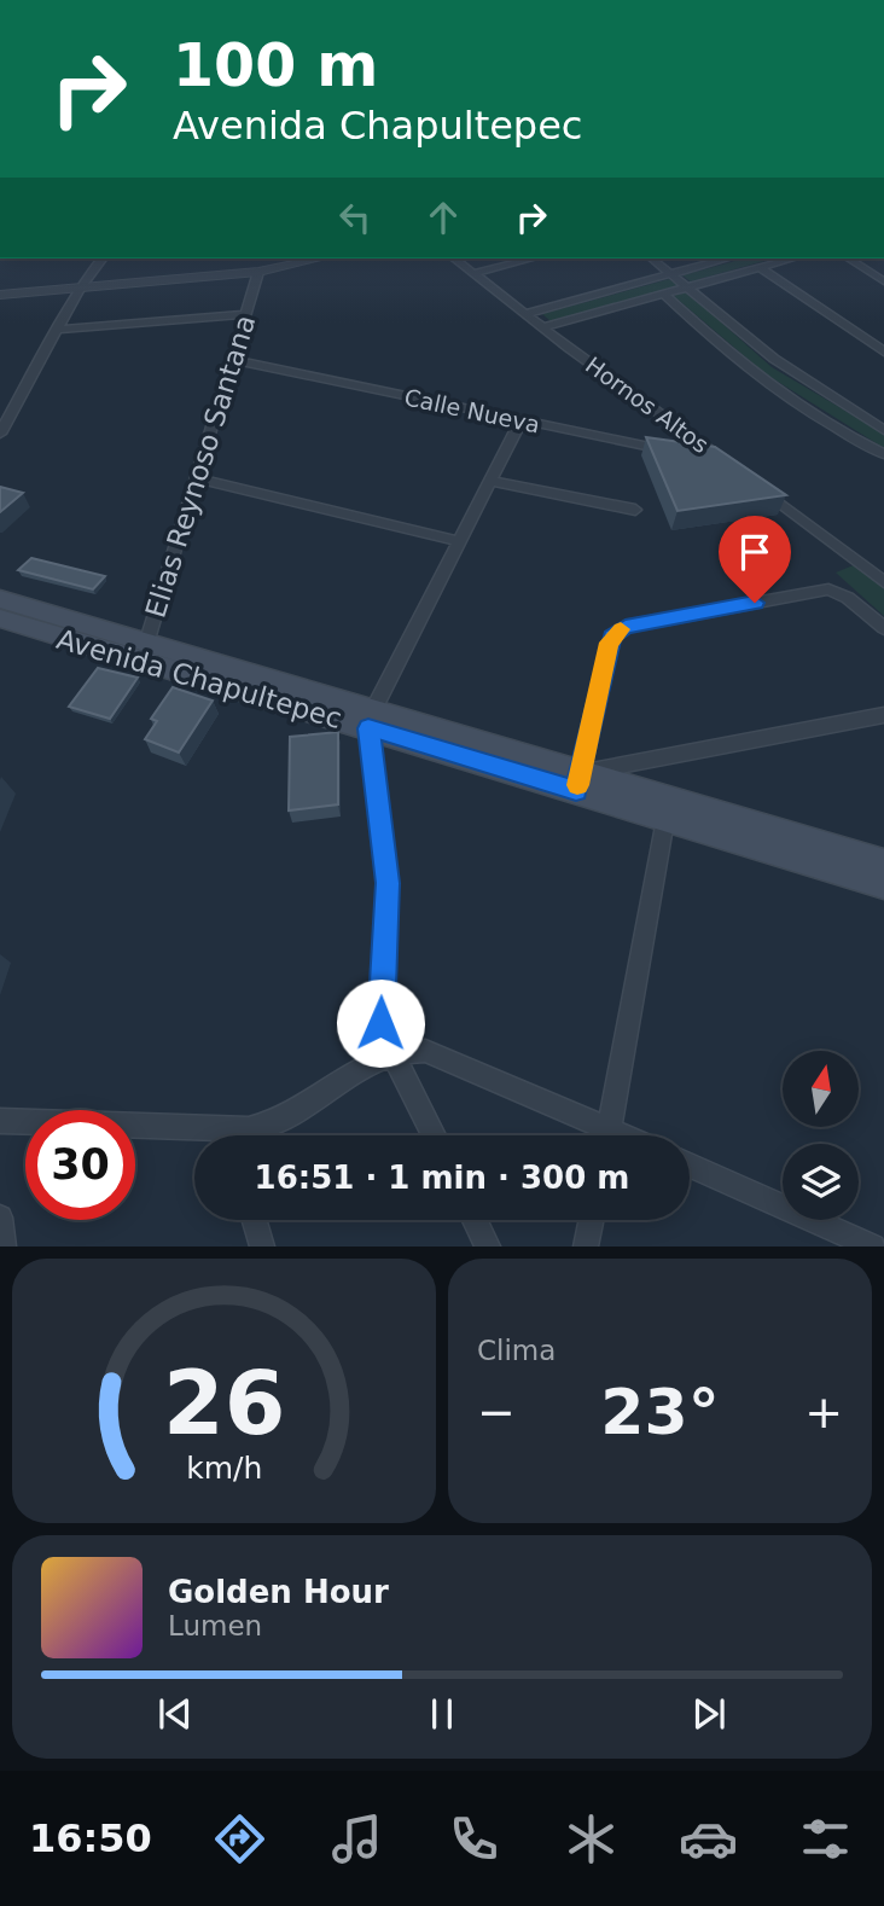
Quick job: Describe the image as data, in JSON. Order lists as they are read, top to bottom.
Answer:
{
  "streets": {
    "main road": ["Avenida Chapultepec"],
    "street": ["Hornos Altos", "Calle Nueva", "Elias Reynoso Santana"]
  },
  "crossings": [
    ["Hornos Altos", "Calle Nueva"],
    ["Calle Nueva", "Elias Reynoso Santana"],
    ["Elias Reynoso Santana", "Avenida Chapultepec"]
  ],
  "north": "top",
  "page": {
    "turn": ["100 m", "Avenida Chapultepec"],
    "limit": "30",
    "trip": "16:51 · 1 min · 300 m",
    "tile": "Clima",
    "heat": ["−", "23°", "+"],
    "song": ["Golden Hour", "Lumen"],
    "tabs": "16:50",
    "gauge": ["26", "km/h"]
  }
}
